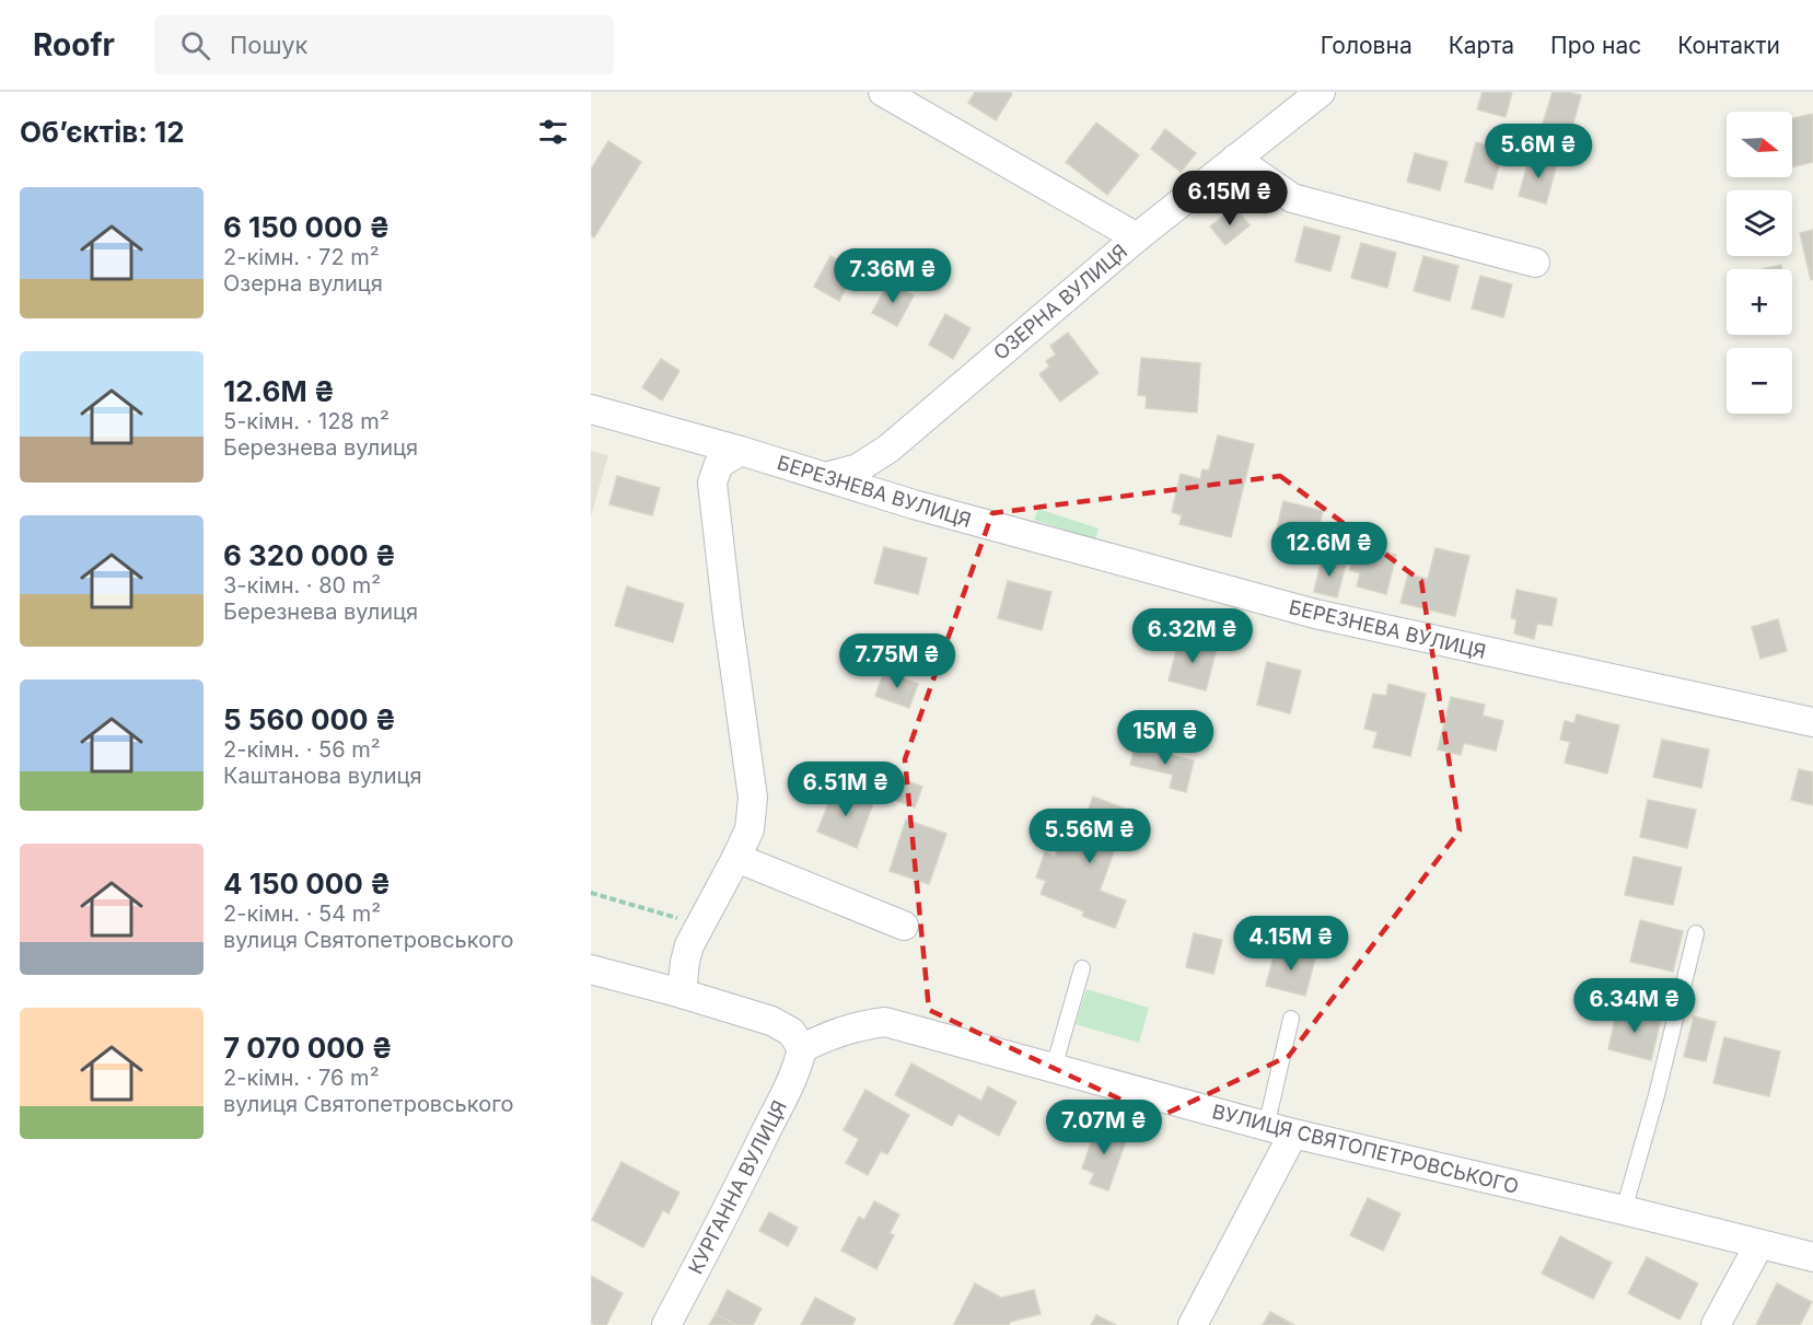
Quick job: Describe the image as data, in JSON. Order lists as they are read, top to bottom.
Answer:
{
  "streets": {
    "street": [
      "ОЗЕРНА ВУЛИЦЯ",
      "БЕРЕЗНЕВА ВУЛИЦЯ",
      "ВУЛИЦЯ СВЯТОПЕТРОВСЬКОГО",
      "КУРГАННА ВУЛИЦЯ"
    ]
  },
  "crossings": [
    ["ОЗЕРНА ВУЛИЦЯ", "БЕРЕЗНЕВА ВУЛИЦЯ"],
    ["ВУЛИЦЯ СВЯТОПЕТРОВСЬКОГО", "КУРГАННА ВУЛИЦЯ"]
  ],
  "north": "right",
  "page": {
    "header": "Roofr",
    "search": "Пошук",
    "nav": [
      "Головна",
      "Карта",
      "Про нас",
      "Контакти"
    ],
    "heading": "Об’єктів: 12",
    "map_buttons": ["+", "−"],
    "price": [
      "5.6M ₴",
      "6.15M ₴",
      "7.36M ₴",
      "12.6M ₴",
      "6.32M ₴",
      "7.75M ₴",
      "15M ₴",
      "6.51M ₴",
      "5.56M ₴",
      "4.15M ₴",
      "6.34M ₴",
      "7.07M ₴"
    ],
    "list": [
      {
        "name": "6 150 000 ₴",
        "note": "2-кімн. · 72 m² · Озерна вулиця"
      },
      {
        "name": "12.6M ₴",
        "note": "5-кімн. · 128 m² · Березнева вулиця"
      },
      {
        "name": "6 320 000 ₴",
        "note": "3-кімн. · 80 m² · Березнева вулиця"
      },
      {
        "name": "5 560 000 ₴",
        "note": "2-кімн. · 56 m² · Каштанова вулиця"
      },
      {
        "name": "4 150 000 ₴",
        "note": "2-кімн. · 54 m² · вулиця Святопетровського"
      },
      {
        "name": "7 070 000 ₴",
        "note": "2-кімн. · 76 m² · вулиця Святопетровського"
      }
    ]
  }
}
